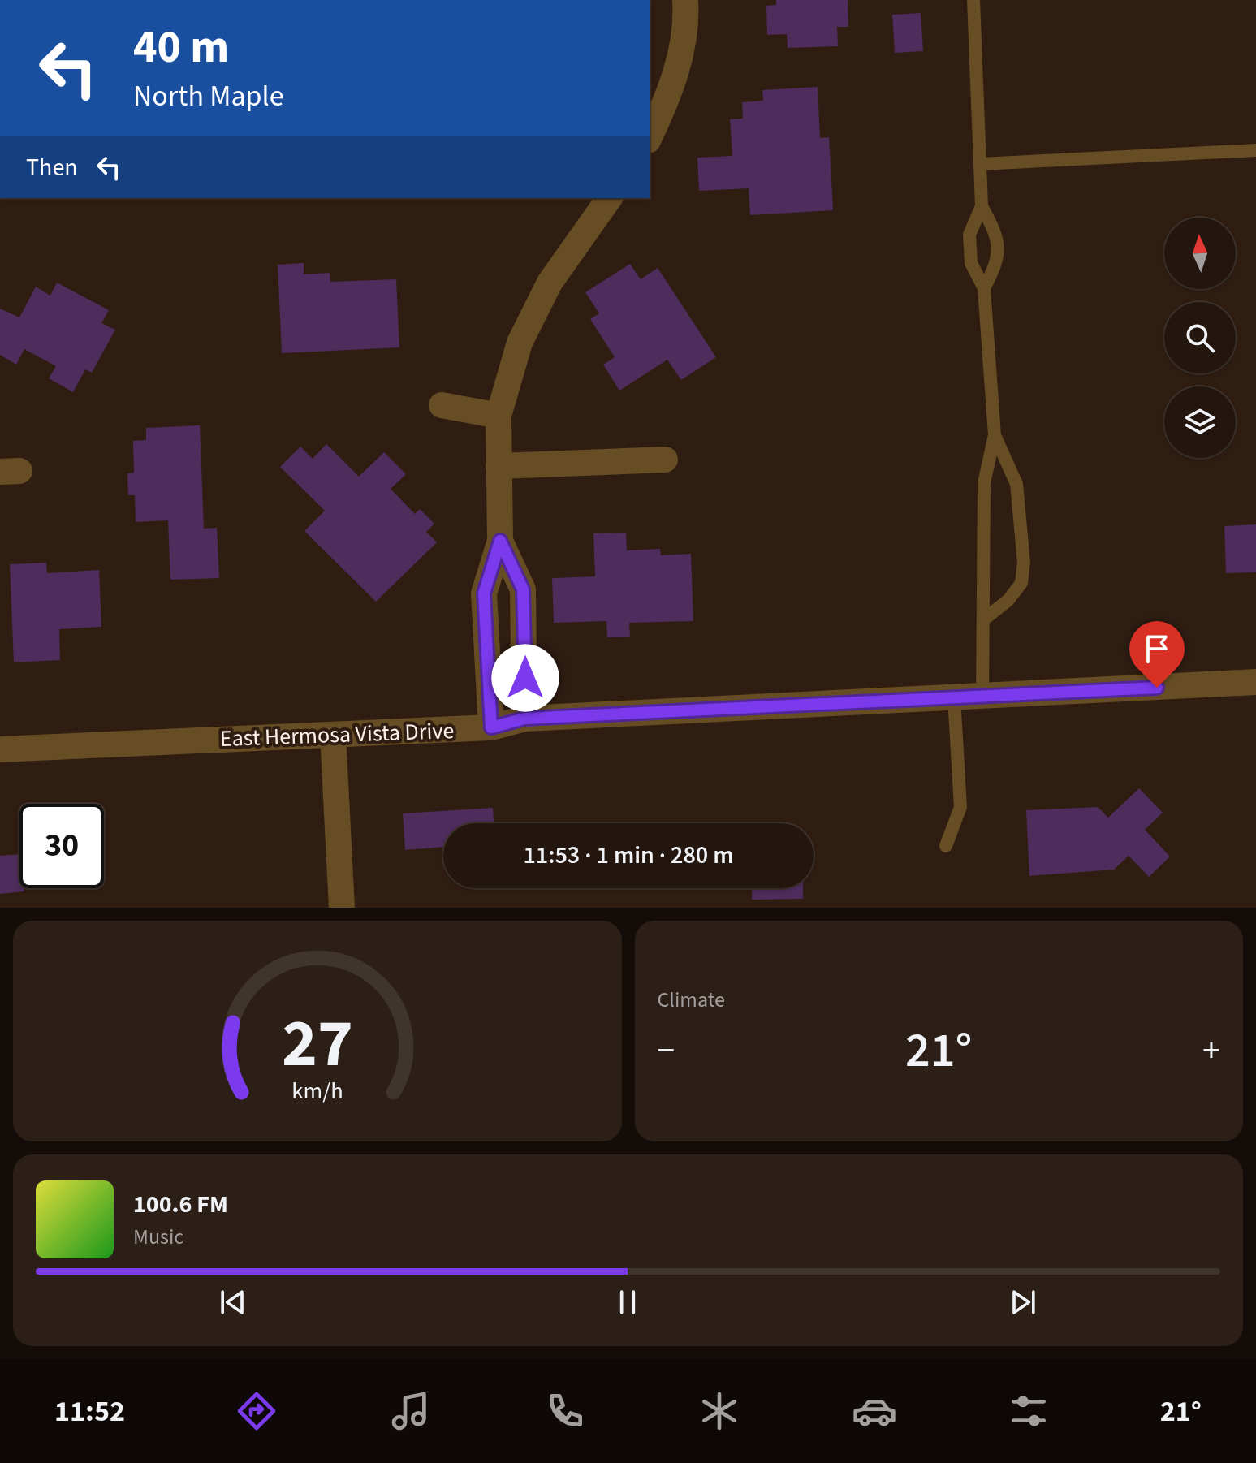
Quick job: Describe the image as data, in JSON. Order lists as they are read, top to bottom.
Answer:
{
  "streets": {
    "street": ["East Hermosa Vista Drive"]
  },
  "north": "top",
  "page": {
    "turn": ["40 m", "North Maple"],
    "then": "Then",
    "limit": "30",
    "trip": "11:53 · 1 min · 280 m",
    "tile": "Climate",
    "heat": ["−", "21°", "+"],
    "song": ["100.6 FM", "Music"],
    "tabs": ["11:52", "21°"],
    "gauge": ["27", "km/h"]
  }
}
